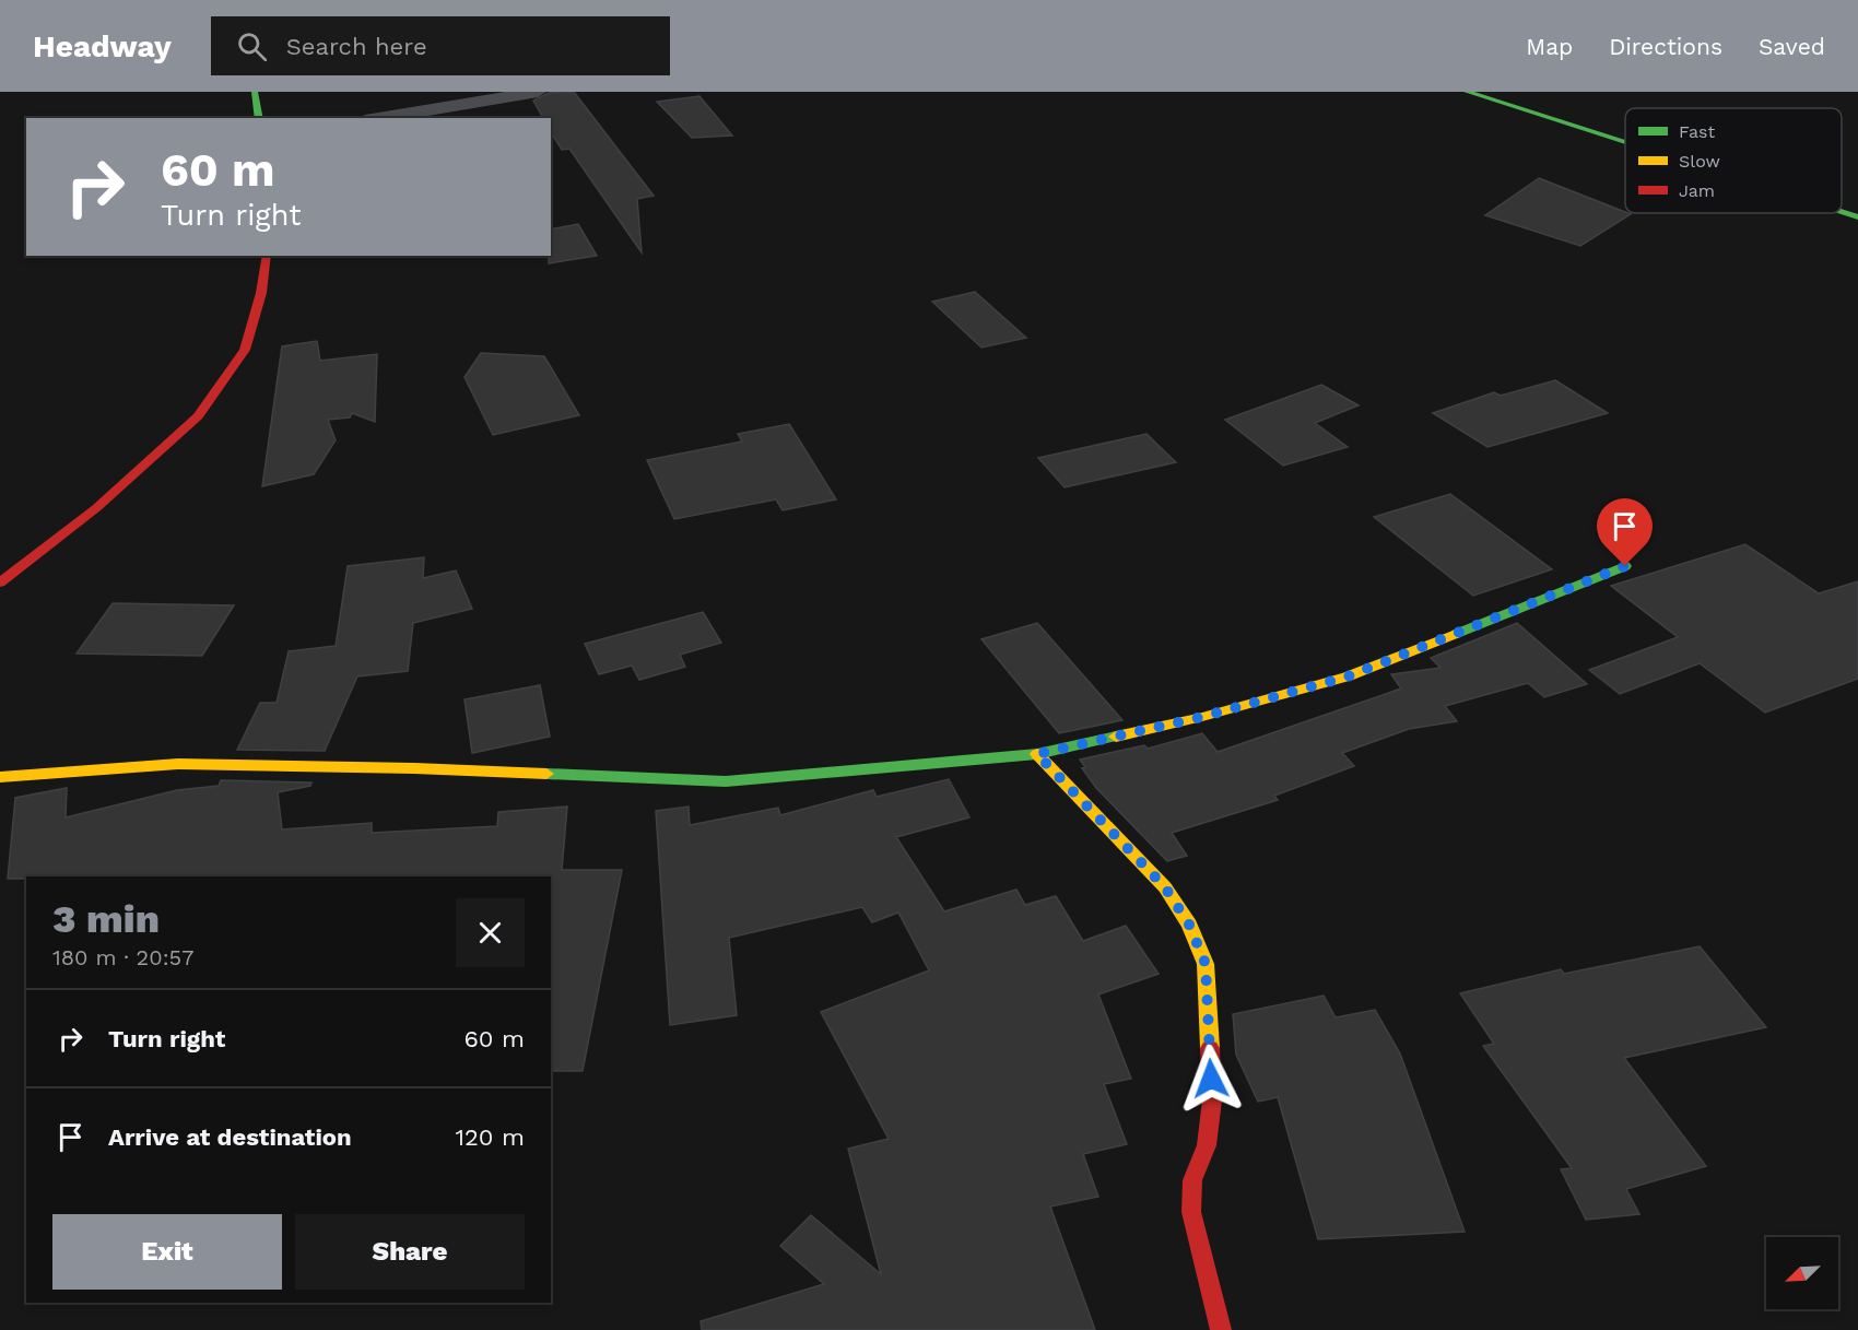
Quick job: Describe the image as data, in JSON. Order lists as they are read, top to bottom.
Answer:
{
  "legend": ["Fast", "Slow", "Jam"],
  "north": "bottom left",
  "page": {
    "header": "Headway",
    "search": "Search here",
    "nav": ["Map", "Directions", "Saved"],
    "turn": ["60 m", "Turn right"],
    "heading": ["3 min", "180 m · 20:57"],
    "list": [
      {
        "name": "Turn right",
        "value": "60 m"
      },
      {
        "name": "Arrive at destination",
        "value": "120 m"
      }
    ],
    "buttons": ["Exit", "Share"]
  }
}
